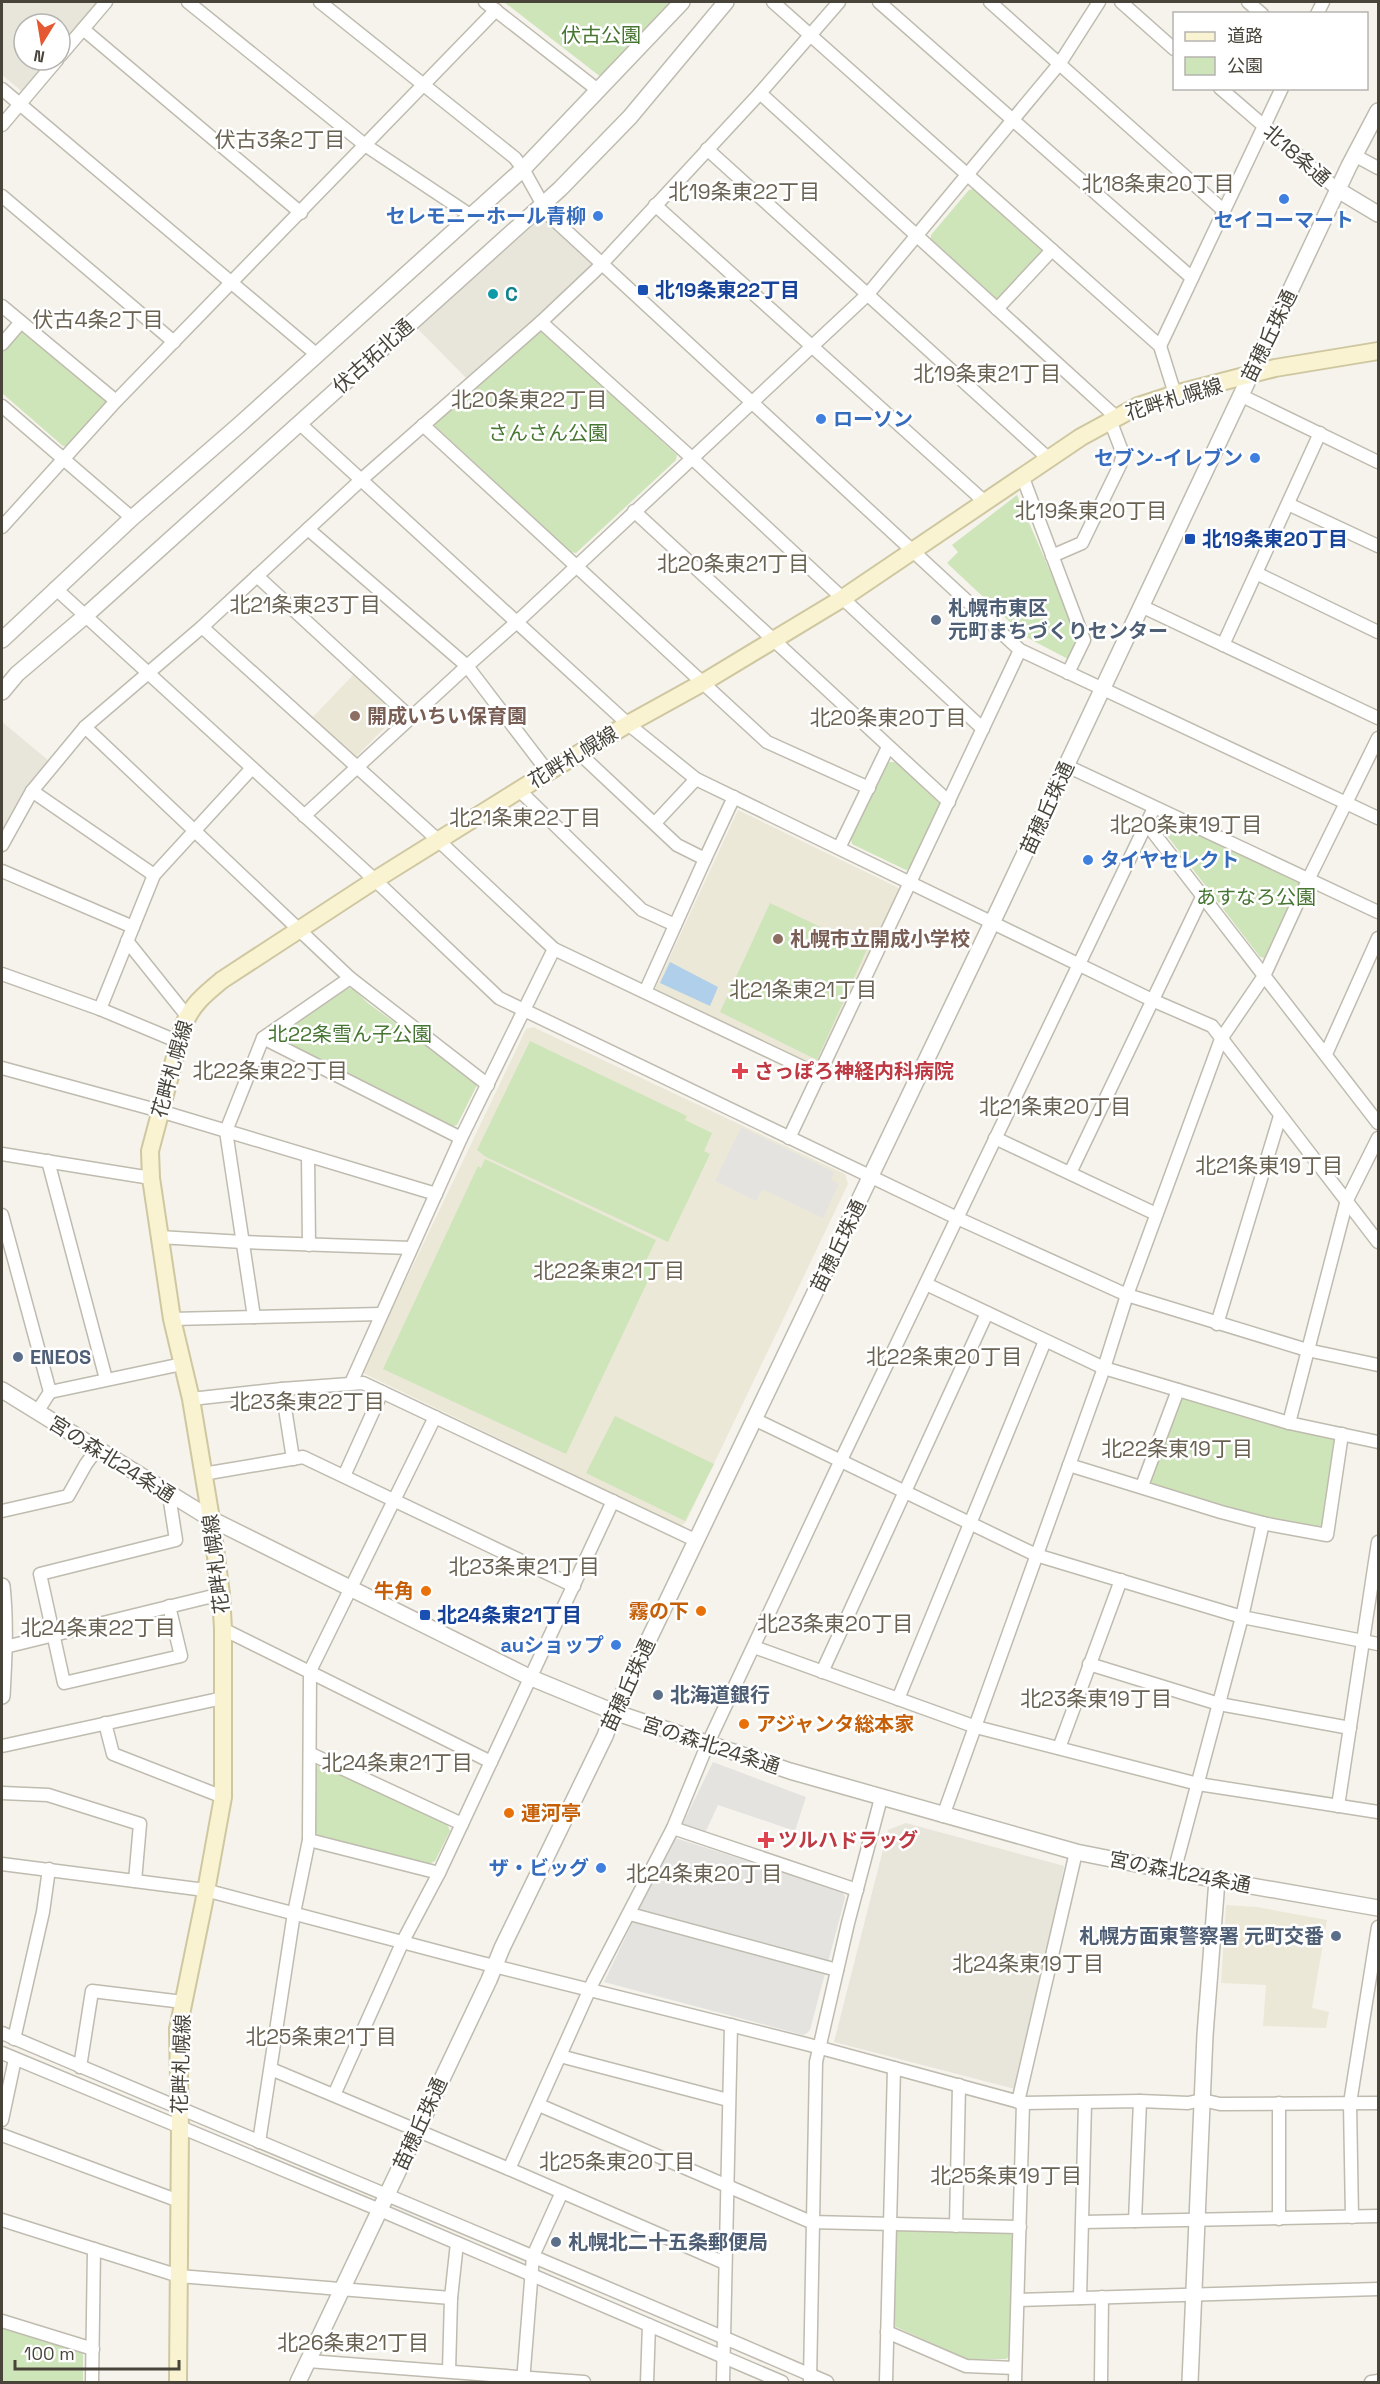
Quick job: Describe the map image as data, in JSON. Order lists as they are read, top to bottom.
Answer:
{
  "streets": {
    "main road": ["花畔札幌線"],
    "street": [
      "北18条通",
      "苗穂丘珠通",
      "伏古拓北通",
      "宮の森北24条通"
    ]
  },
  "crossings": [
    ["北18条通", "苗穂丘珠通"],
    ["苗穂丘珠通", "花畔札幌線"],
    ["苗穂丘珠通", "宮の森北24条通"],
    ["花畔札幌線", "宮の森北24条通"]
  ],
  "districts": [
    "伏古3条2丁目",
    "北18条東20丁目",
    "北19条東22丁目",
    "伏古4条2丁目",
    "北19条東21丁目",
    "北20条東22丁目",
    "北19条東20丁目",
    "北20条東21丁目",
    "北21条東23丁目",
    "北20条東20丁目",
    "北21条東22丁目",
    "北20条東19丁目",
    "北21条東21丁目",
    "北22条東22丁目",
    "北21条東20丁目",
    "北21条東19丁目",
    "北22条東21丁目",
    "北22条東20丁目",
    "北23条東22丁目",
    "北22条東19丁目",
    "北23条東21丁目",
    "北23条東20丁目",
    "北24条東22丁目",
    "北23条東19丁目",
    "北24条東21丁目",
    "北24条東20丁目",
    "北24条東19丁目",
    "北25条東21丁目",
    "北25条東20丁目",
    "北25条東19丁目",
    "北26条東21丁目"
  ],
  "parks": [
    "伏古公園",
    "さんさん公園",
    "あすなろ公園",
    "北22条雪ん子公園"
  ],
  "places": {
    "other": [
      "セイコーマート",
      "セレモニーホール青柳",
      "C",
      "ローソン",
      "セブン-イレブン",
      "札幌市東区 元町まちづくりセンター",
      "開成いちい保育園",
      "タイヤセレクト",
      "札幌市立開成小学校",
      "ENEOS",
      "牛角",
      "霧の下",
      "auショップ",
      "北海道銀行",
      "アジャンタ総本家",
      "運河亭",
      "ザ・ビッグ",
      "札幌方面東警察署 元町交番",
      "札幌北二十五条郵便局"
    ],
    "transit": ["北19条東22丁目", "北19条東20丁目", "北24条東21丁目"],
    "health": ["さっぽろ神経内科病院", "ツルハドラッグ"]
  },
  "legend": ["道路", "公園"],
  "scale_bar": "100 m",
  "north": "bottom"
}
